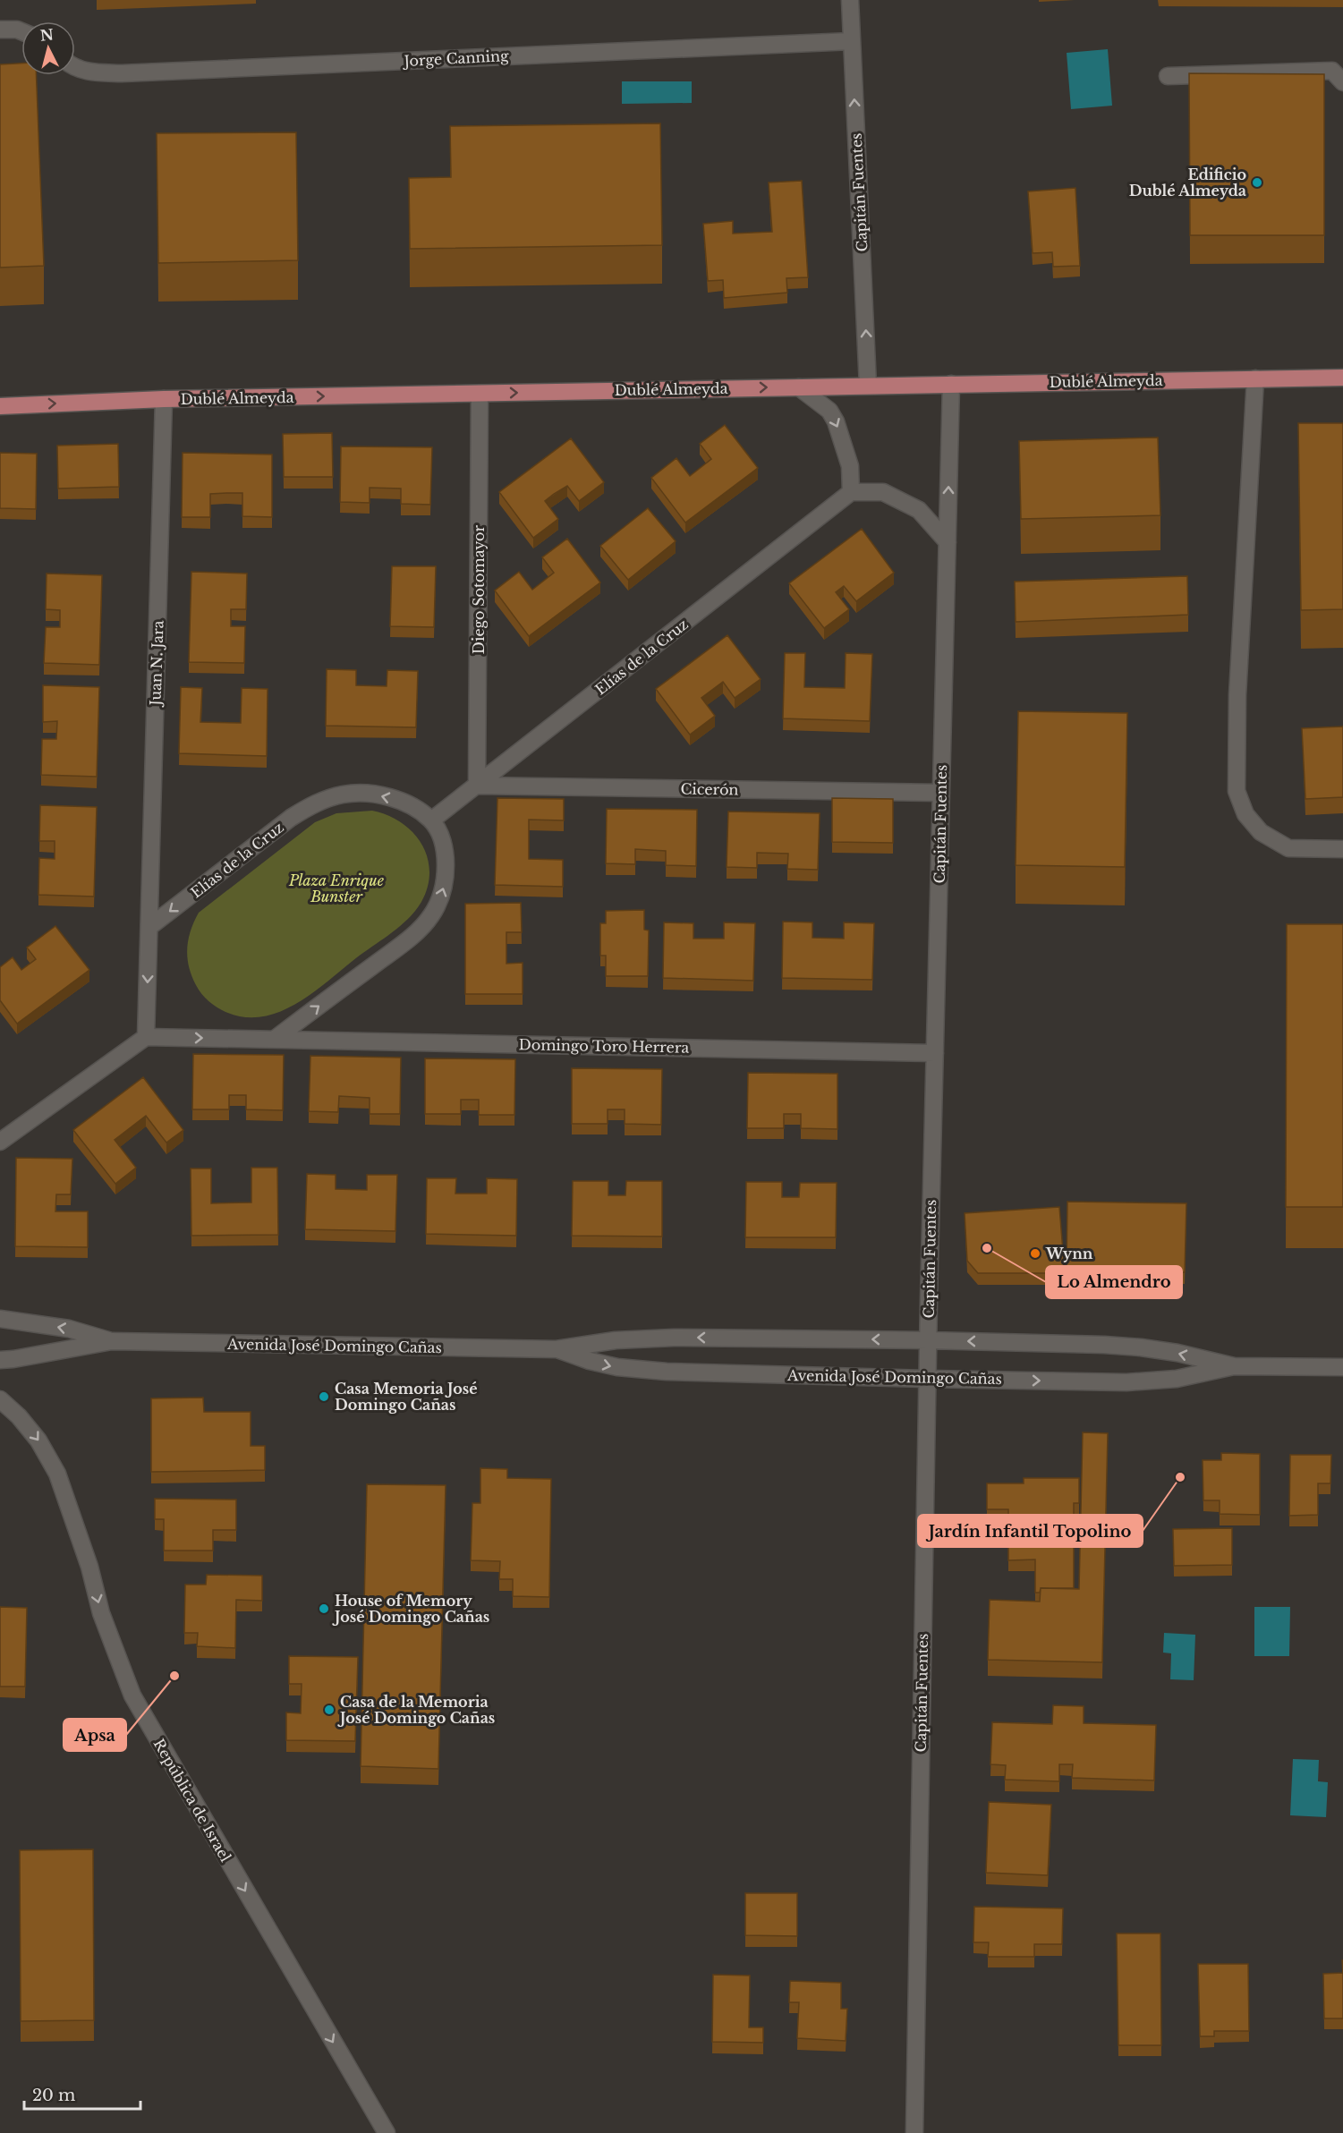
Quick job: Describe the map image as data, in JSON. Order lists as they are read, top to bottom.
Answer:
{
  "streets": {
    "main road": ["Dublé Almeyda"],
    "street": [
      "Jorge Canning",
      "Capitán Fuentes",
      "Diego Sotomayor",
      "Elías de la Cruz",
      "Juan N. Jara",
      "Cicerón",
      "Domingo Toro Herrera",
      "Avenida José Domingo Cañas",
      "República de Israel"
    ]
  },
  "crossings": [
    ["Jorge Canning", "Capitán Fuentes"],
    ["Capitán Fuentes", "Dublé Almeyda"],
    ["Capitán Fuentes", "Cicerón"],
    ["Capitán Fuentes", "Domingo Toro Herrera"],
    ["Capitán Fuentes", "Avenida José Domingo Cañas"],
    ["Dublé Almeyda", "Diego Sotomayor"],
    ["Dublé Almeyda", "Juan N. Jara"],
    ["Diego Sotomayor", "Elías de la Cruz"],
    ["Diego Sotomayor", "Cicerón"],
    ["Elías de la Cruz", "Juan N. Jara"],
    ["Elías de la Cruz", "Cicerón"]
  ],
  "one_way": ["Dublé Almeyda", "República de Israel"],
  "parks": ["Plaza Enrique Bunster"],
  "places": [
    "Edificio Dublé Almeyda",
    "Lo Almendro",
    "Wynn",
    "Casa Memoria José Domingo Cañas",
    "Jardín Infantil Topolino",
    "House of Memory José Domingo Cañas",
    "Apsa",
    "Casa de la Memoria José Domingo Cañas"
  ],
  "scale_bar": "20 m",
  "north": "top"
}
